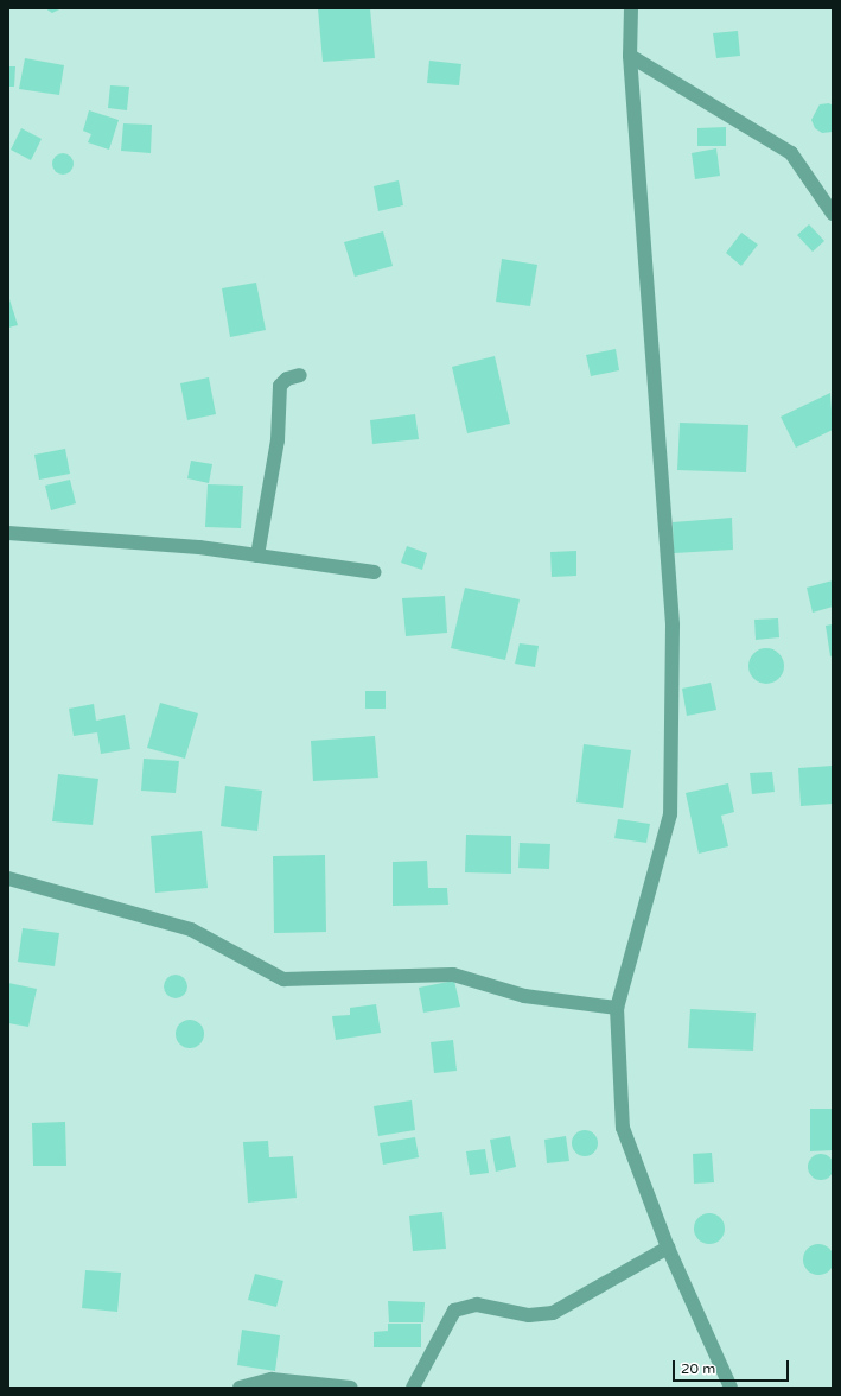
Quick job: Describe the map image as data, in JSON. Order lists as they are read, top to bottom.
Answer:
{
  "scale_bar": "20 m"
}
